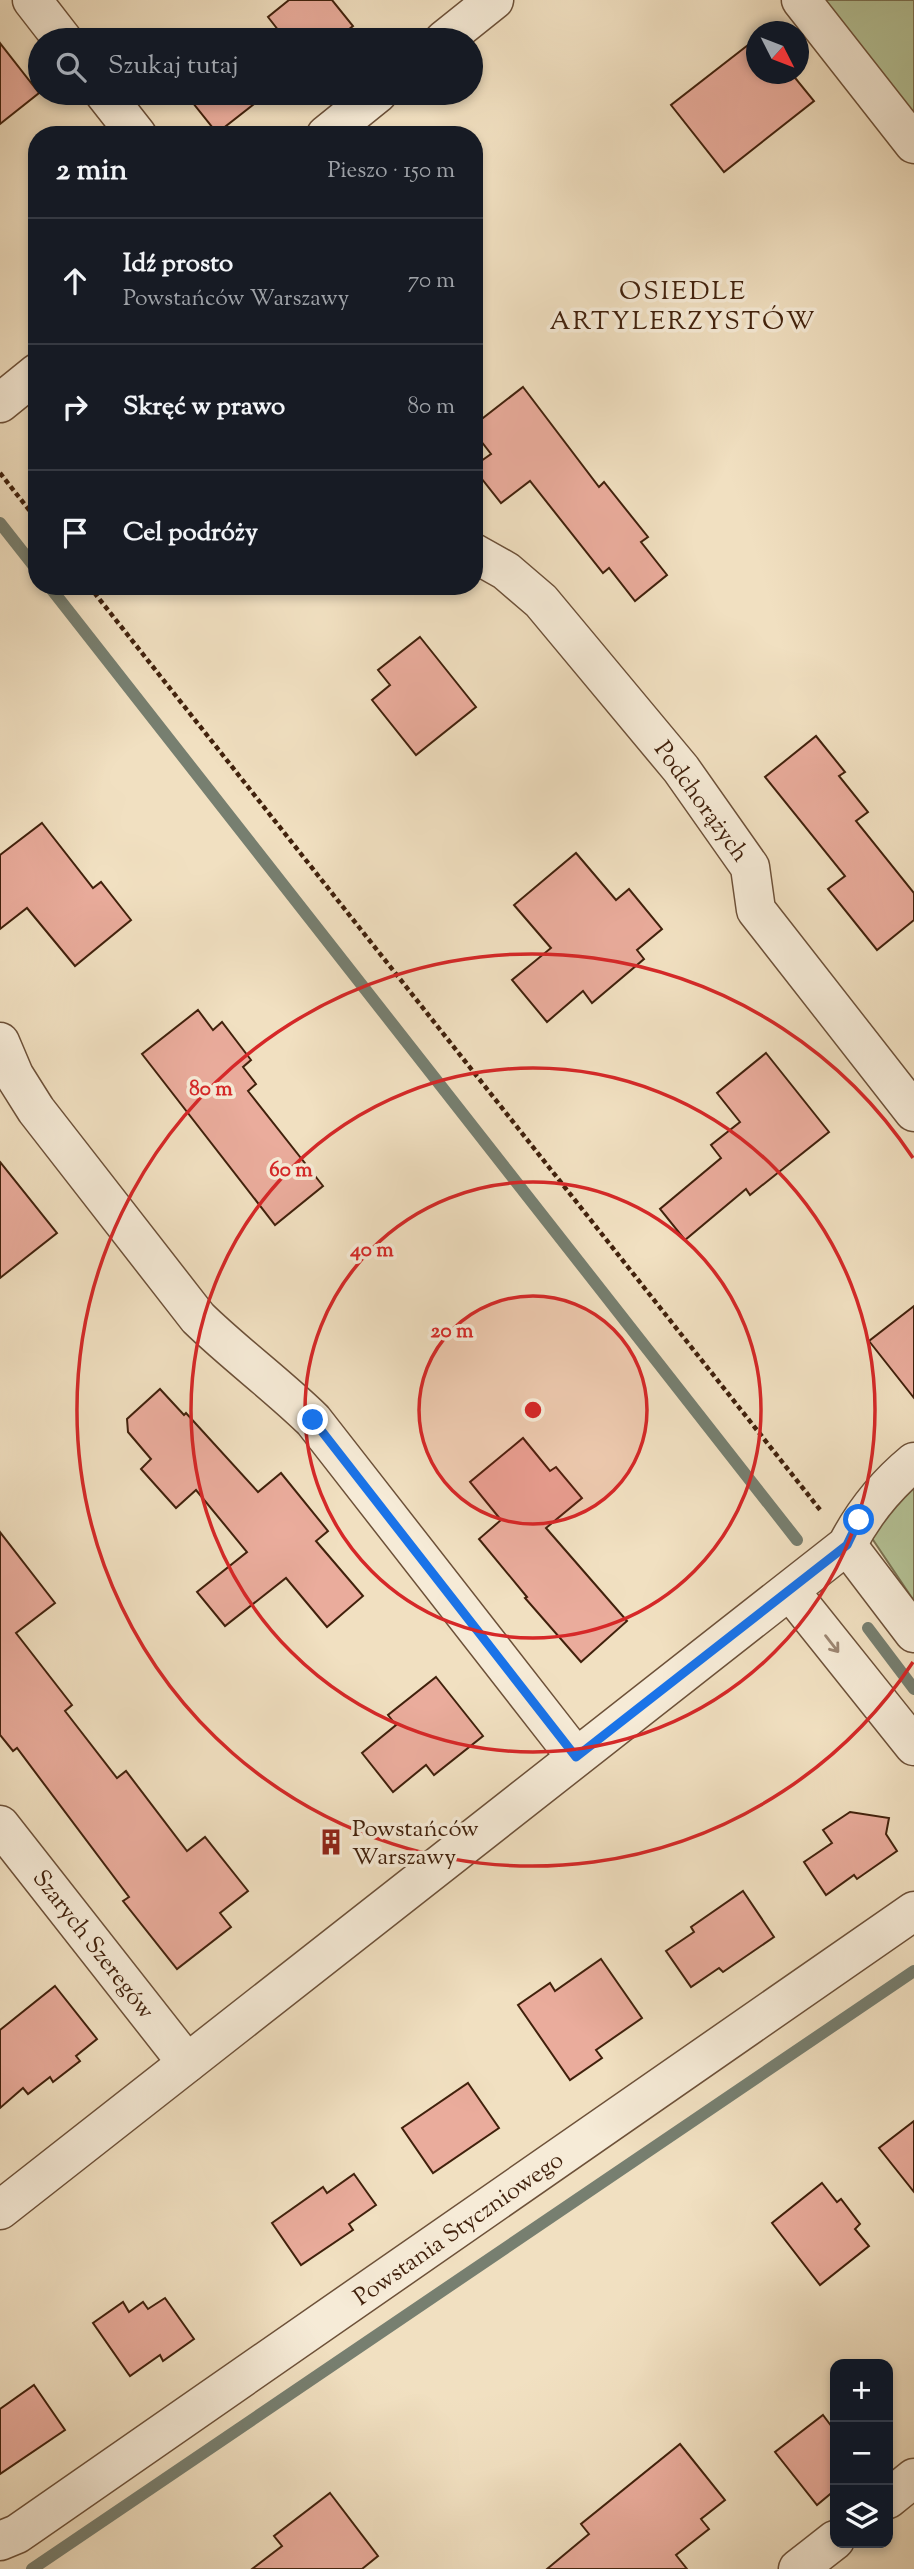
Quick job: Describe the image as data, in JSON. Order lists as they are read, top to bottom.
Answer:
{
  "streets": {
    "street": ["Podchorążych", "Szarych Szeregów", "Powstania Styczniowego"]
  },
  "districts": ["OSIEDLE ARTYLERZYSTÓW"],
  "places": {
    "building": ["Powstańców Warszawy"]
  },
  "north": "bottom right",
  "page": {
    "search": "Szukaj tutaj",
    "heading": ["2 min", "Pieszo · 150 m"],
    "list": [
      ["Idź prosto", "Powstańców Warszawy", "70 m"],
      ["Skręć w prawo", "80 m"],
      "Cel podróży"
    ],
    "map_buttons": ["+", "−"]
  },
  "rings": [
    "80 m",
    "60 m",
    "40 m",
    "20 m"
  ]
}
